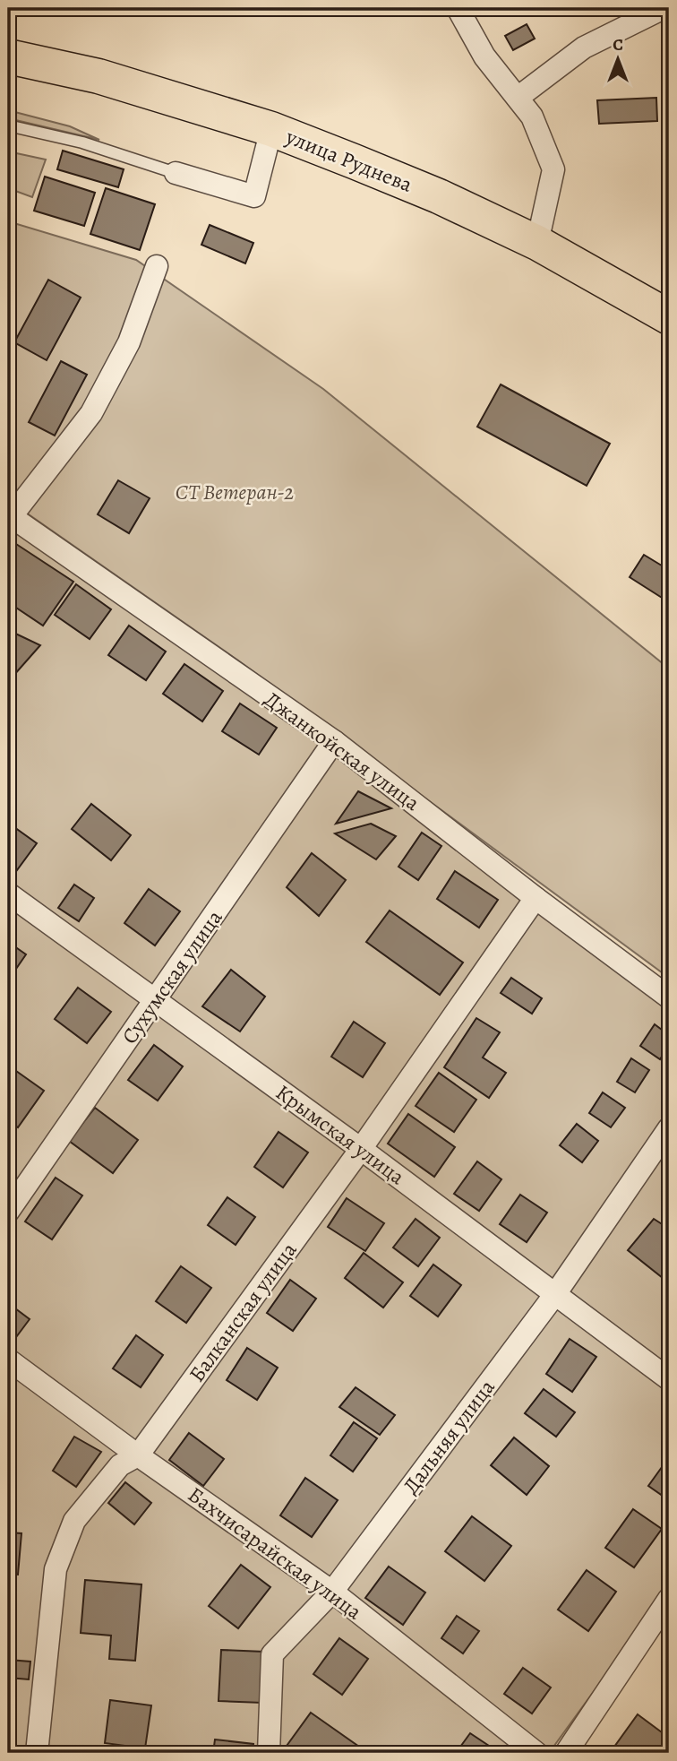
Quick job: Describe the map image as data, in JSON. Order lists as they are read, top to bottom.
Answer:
{
  "streets": {
    "main road": ["улица Руднева"],
    "street": [
      "Джанкойская улица",
      "Сухумская улица",
      "Крымская улица",
      "Балканская улица",
      "Дальняя улица",
      "Бахчисарайская улица"
    ]
  },
  "crossings": [
    ["Джанкойская улица", "Сухумская улица"],
    ["Джанкойская улица", "Балканская улица"],
    ["Сухумская улица", "Крымская улица"],
    ["Крымская улица", "Балканская улица"],
    ["Крымская улица", "Дальняя улица"],
    ["Балканская улица", "Бахчисарайская улица"],
    ["Дальняя улица", "Бахчисарайская улица"]
  ],
  "parks": ["СТ Ветеран-2"],
  "north": "top"
}
